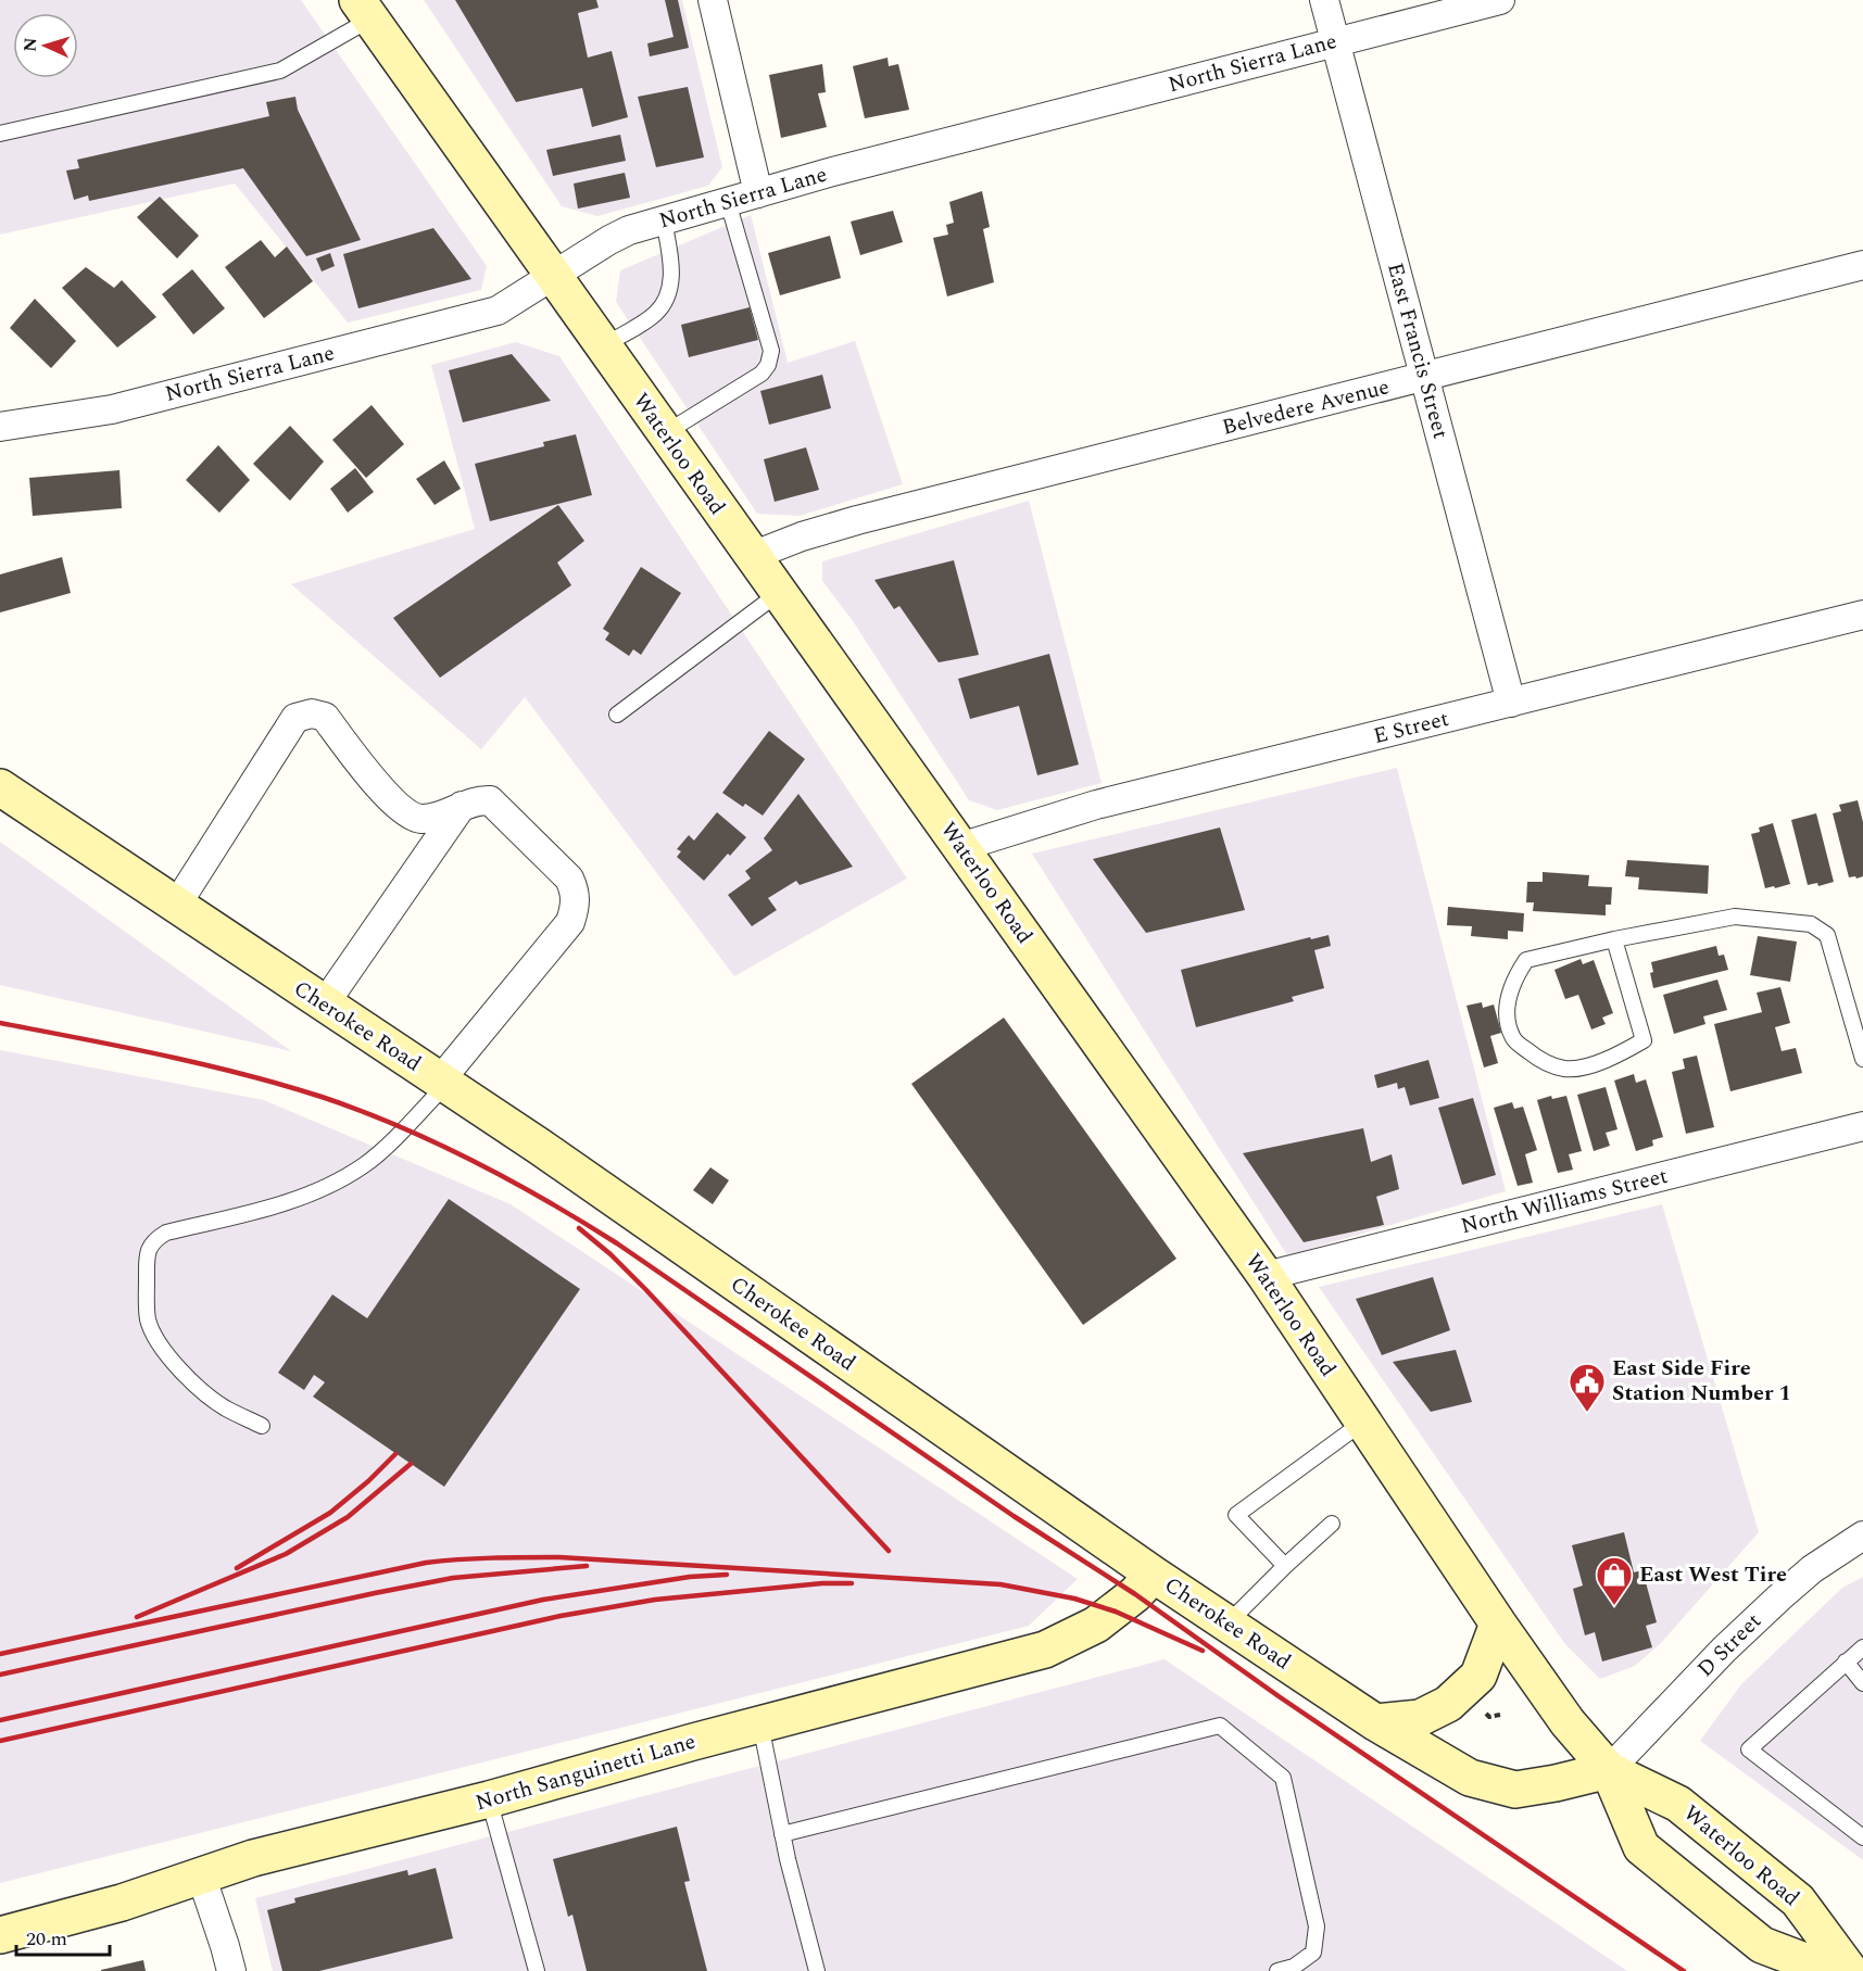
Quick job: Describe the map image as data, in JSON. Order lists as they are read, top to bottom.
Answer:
{
  "streets": {
    "street": [
      "North Sierra Lane",
      "East Francis Street",
      "Belvedere Avenue",
      "Waterloo Road",
      "E Street",
      "Cherokee Road",
      "North Williams Street",
      "D Street",
      "North Sanguinetti Lane"
    ]
  },
  "crossings": [
    ["North Sierra Lane", "East Francis Street"],
    ["North Sierra Lane", "Waterloo Road"],
    ["East Francis Street", "Belvedere Avenue"],
    ["East Francis Street", "E Street"],
    ["Belvedere Avenue", "Waterloo Road"],
    ["Waterloo Road", "E Street"],
    ["Waterloo Road", "Cherokee Road"],
    ["Waterloo Road", "North Williams Street"],
    ["Waterloo Road", "D Street"],
    ["Cherokee Road", "D Street"],
    ["Cherokee Road", "North Sanguinetti Lane"]
  ],
  "places": {
    "public building": ["East Side Fire Station Number 1"],
    "shop": ["East West Tire"]
  },
  "scale_bar": "20 m",
  "north": "left"
}
